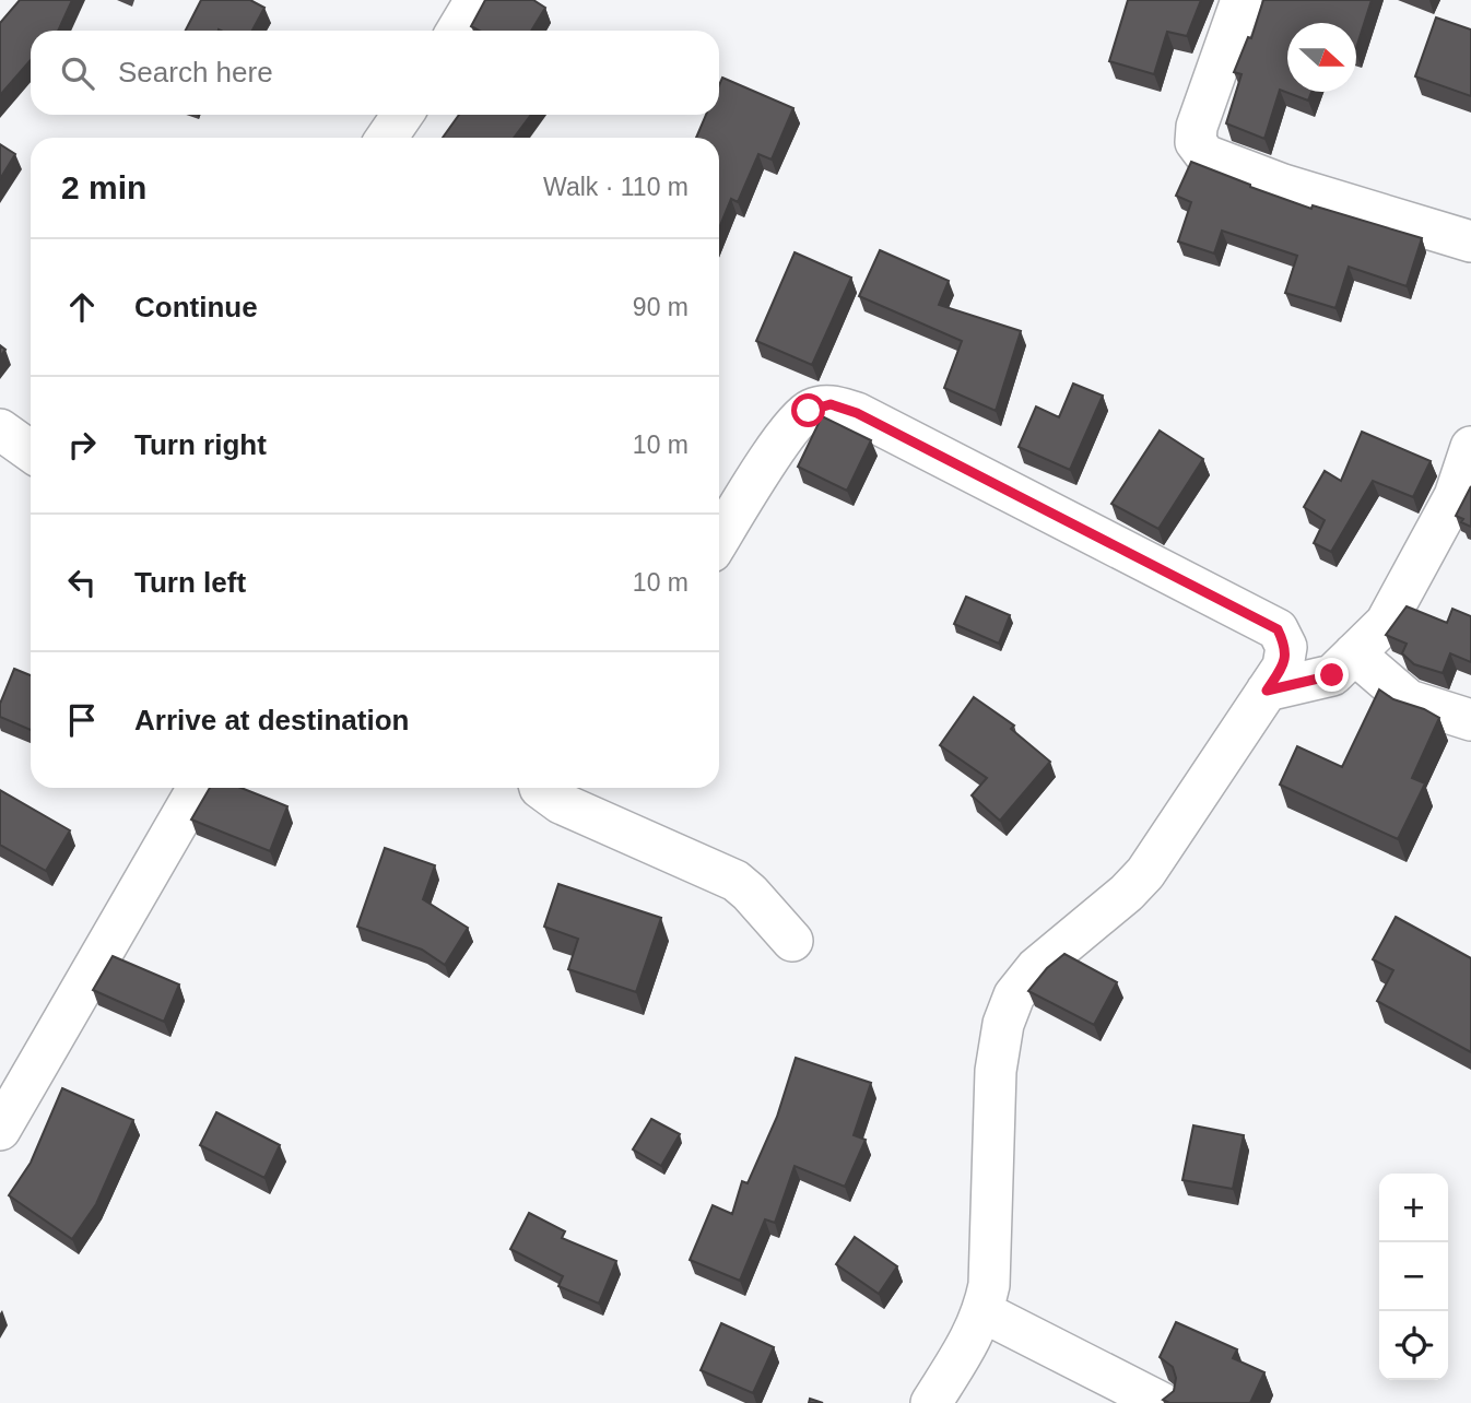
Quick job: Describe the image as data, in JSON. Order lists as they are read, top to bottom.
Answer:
{
  "north": "right",
  "page": {
    "search": "Search here",
    "heading": ["2 min", "Walk · 110 m"],
    "list": [
      ["Continue", "90 m"],
      ["Turn right", "10 m"],
      ["Turn left", "10 m"],
      "Arrive at destination"
    ],
    "map_buttons": ["+", "−"]
  }
}
